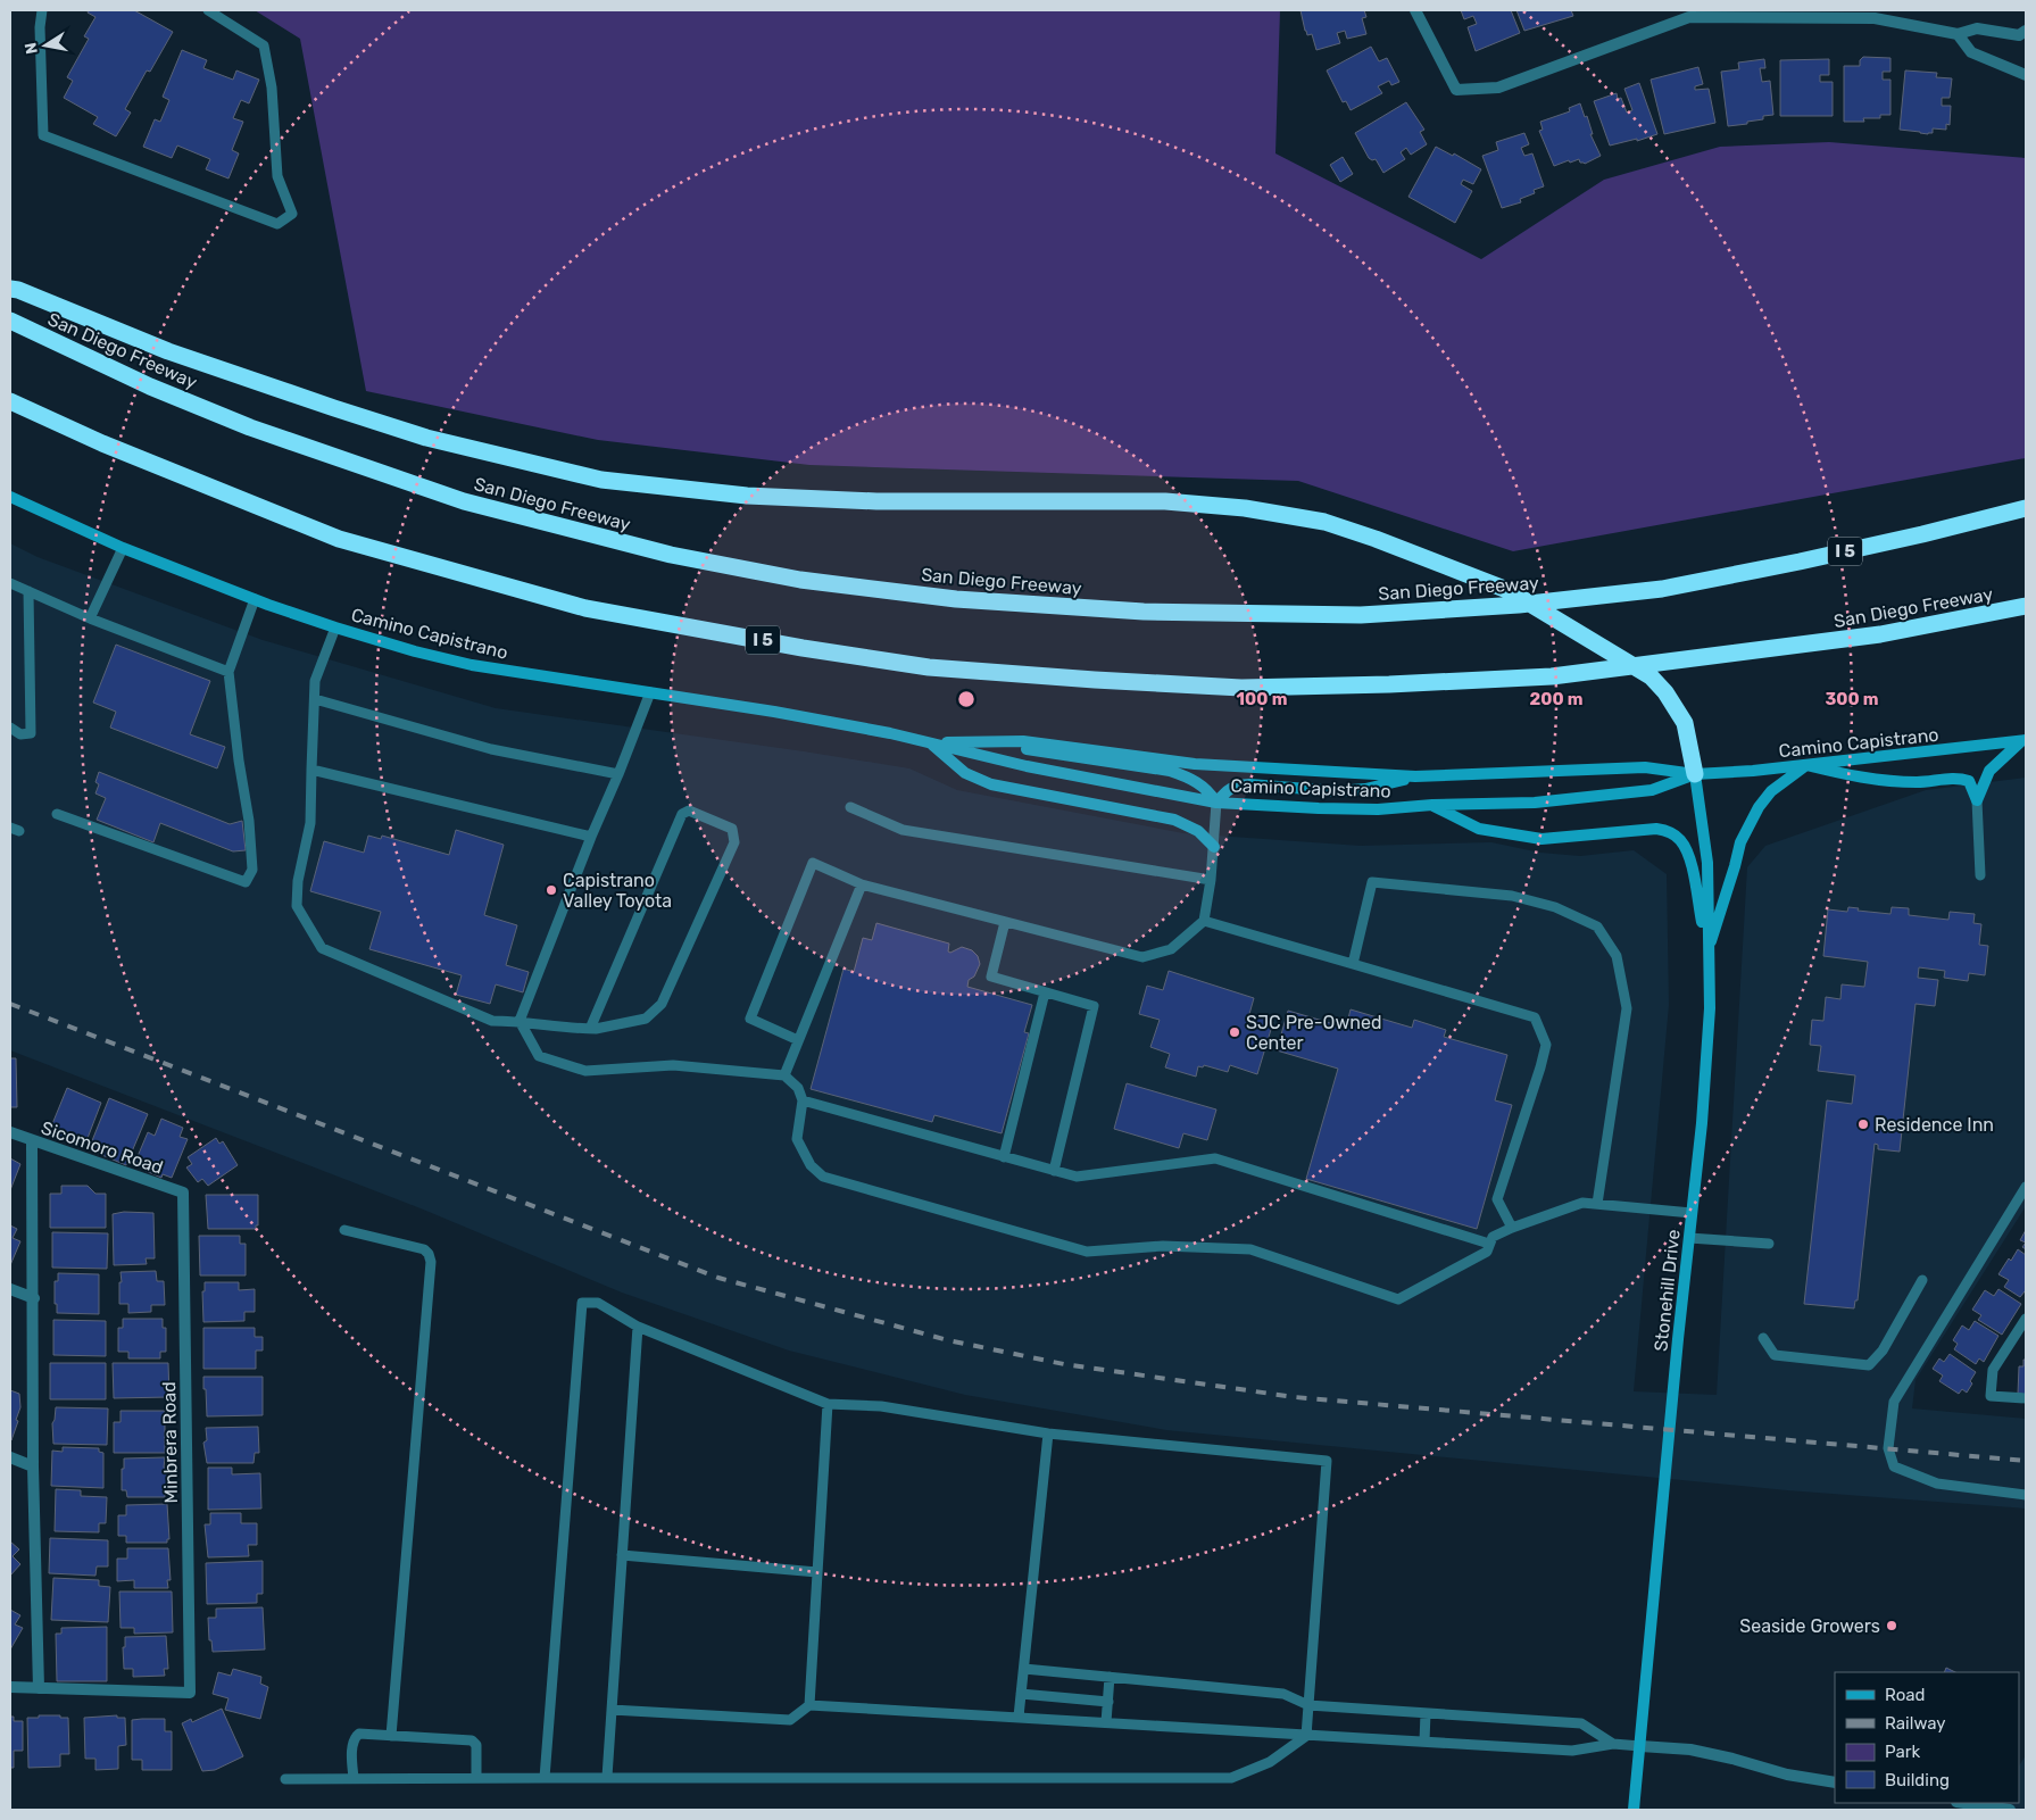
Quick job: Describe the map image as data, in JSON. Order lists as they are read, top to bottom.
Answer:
{
  "streets": {
    "highway": ["San Diego Freeway", "I 5"],
    "main road": ["Camino Capistrano", "Stonehill Drive"],
    "street": ["Sicomoro Road", "Minbrera Road"]
  },
  "crossings": [
    ["Camino Capistrano", "Stonehill Drive"],
    ["Sicomoro Road", "Minbrera Road"]
  ],
  "places": [
    "Capistrano Valley Toyota",
    "SJC Pre-Owned Center",
    "Residence Inn",
    "Seaside Growers"
  ],
  "legend": [
    "Road",
    "Railway",
    "Park",
    "Building"
  ],
  "north": "left",
  "rings": ["100 m", "200 m", "300 m"]
}
